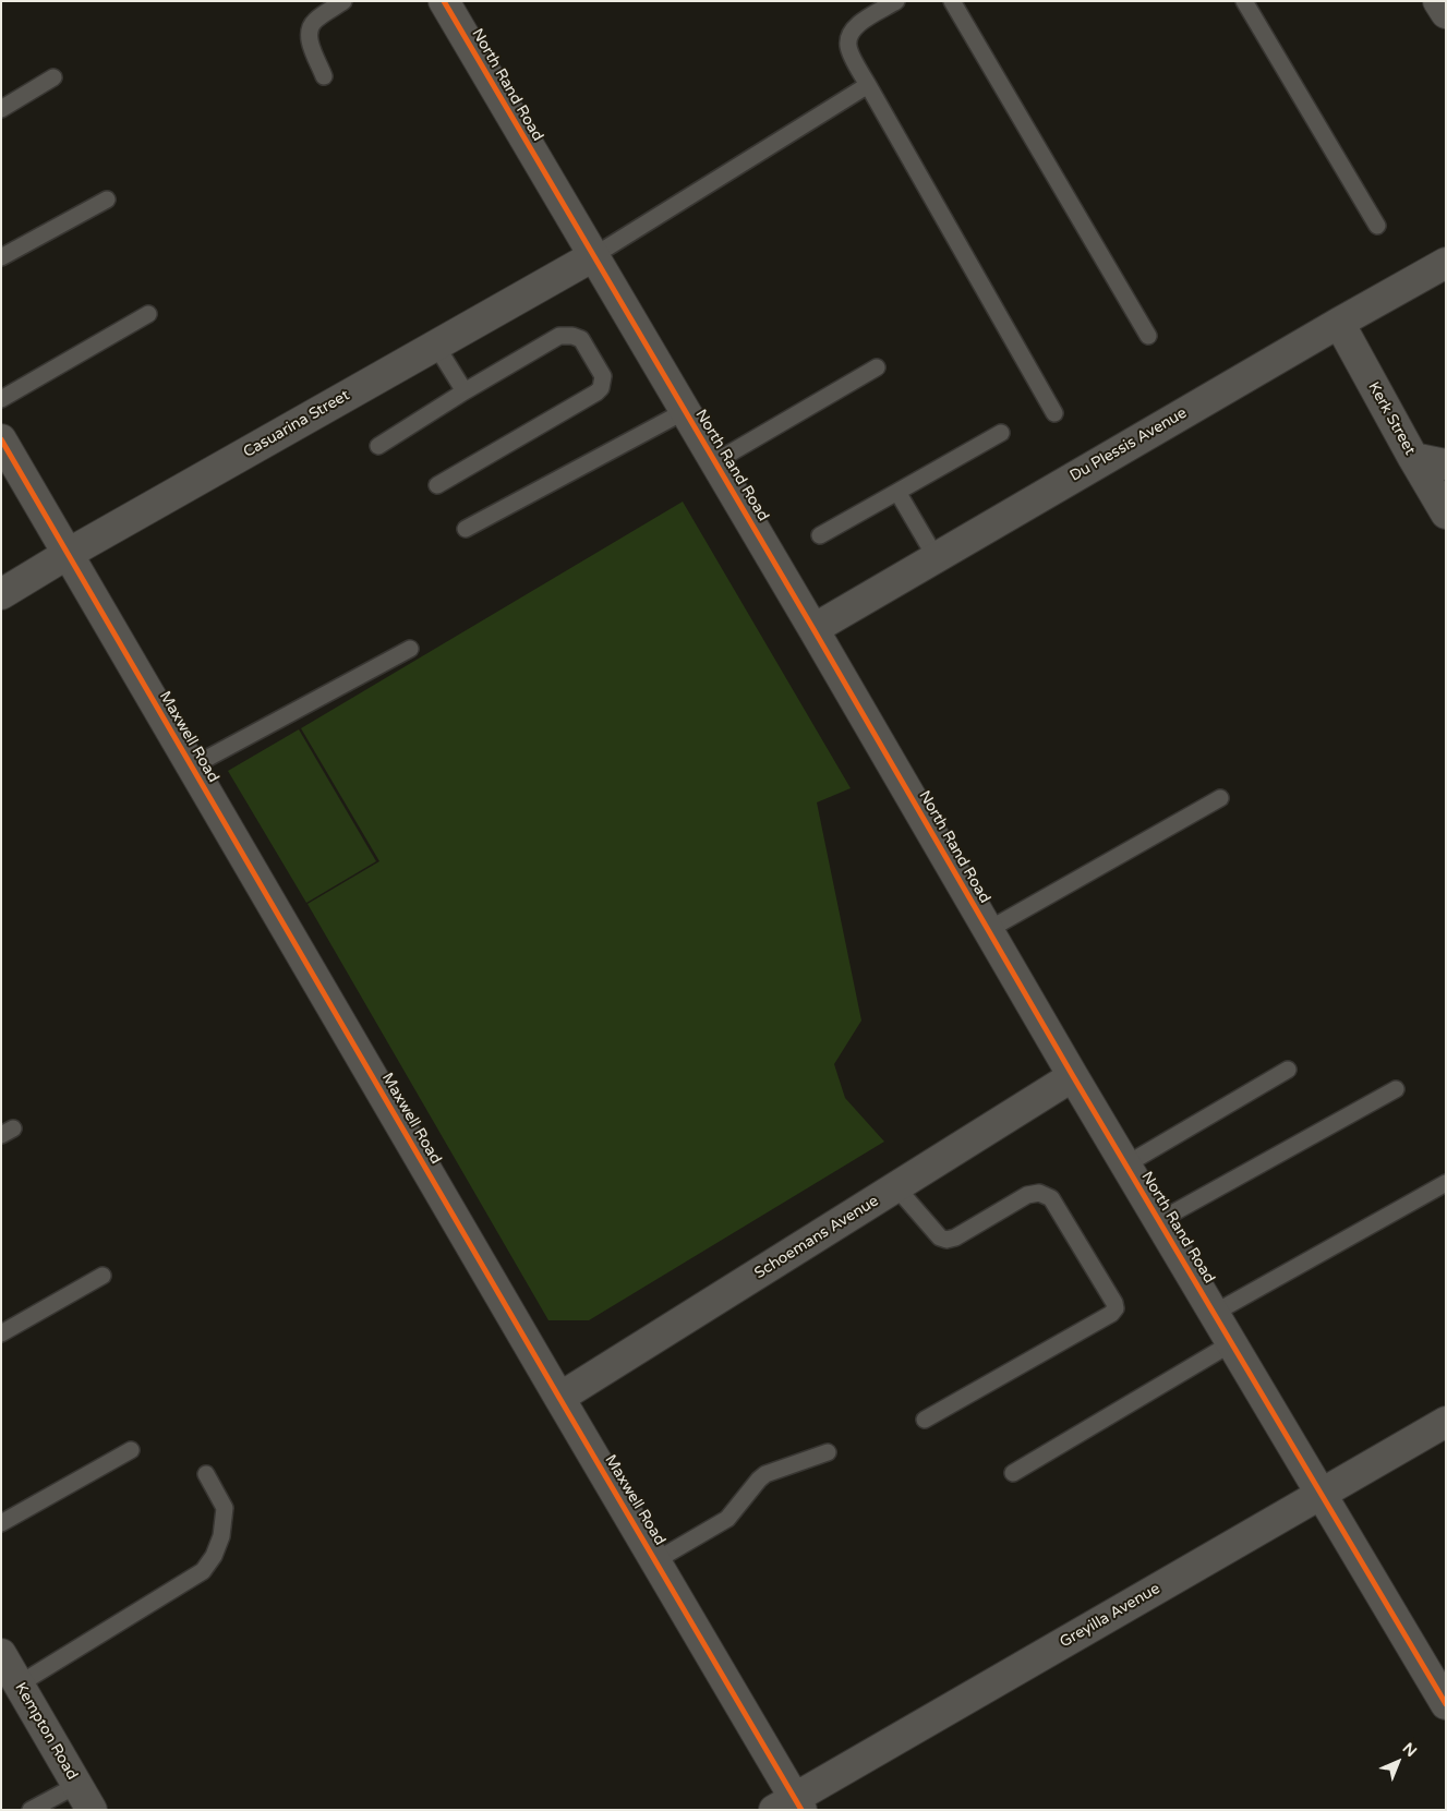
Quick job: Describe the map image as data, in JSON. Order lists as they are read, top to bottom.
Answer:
{
  "streets": {
    "street": [
      "North Rand Road",
      "Kerk Street",
      "Casuarina Street",
      "Du Plessis Avenue",
      "Maxwell Road",
      "Schoemans Avenue",
      "Greyilla Avenue",
      "Kempton Road"
    ]
  },
  "crossings": [
    ["North Rand Road", "Casuarina Street"],
    ["North Rand Road", "Du Plessis Avenue"],
    ["North Rand Road", "Schoemans Avenue"],
    ["North Rand Road", "Greyilla Avenue"],
    ["Kerk Street", "Du Plessis Avenue"],
    ["Casuarina Street", "Maxwell Road"],
    ["Maxwell Road", "Schoemans Avenue"],
    ["Maxwell Road", "Greyilla Avenue"]
  ],
  "north": "top right"
}
